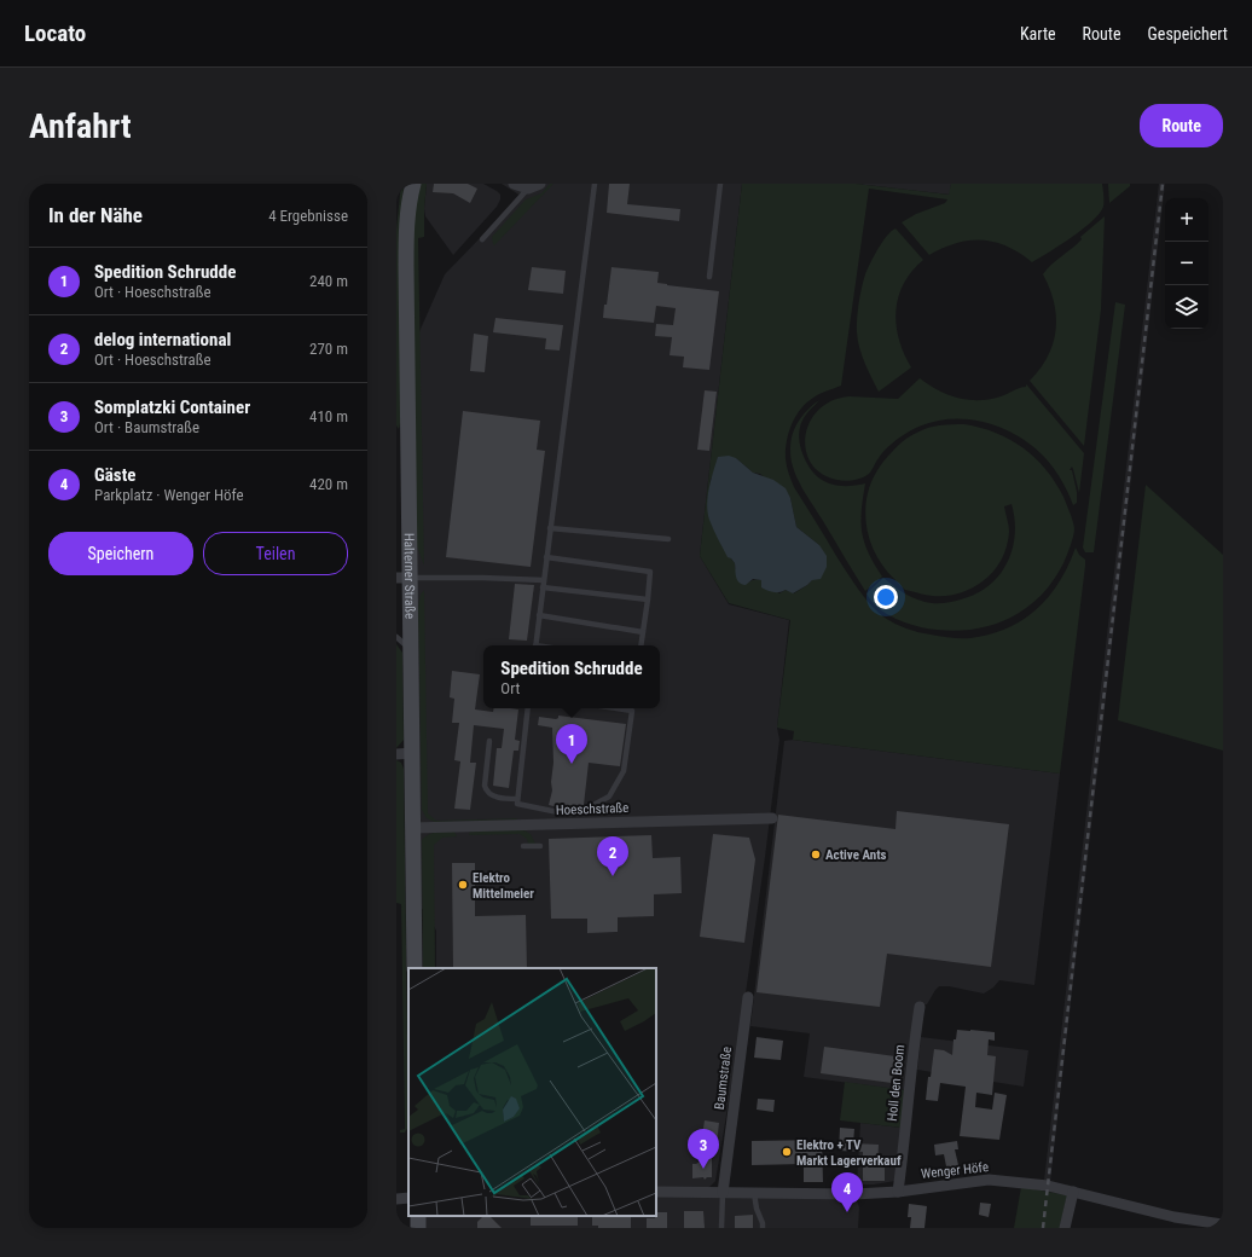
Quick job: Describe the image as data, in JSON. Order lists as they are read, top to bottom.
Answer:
{
  "streets": {
    "main road": ["Halterner Straße"],
    "street": [
      "Hoeschstraße",
      "Baumstraße",
      "Holl den Boom",
      "Wenger Höfe"
    ]
  },
  "crossings": [
    ["Halterner Straße", "Hoeschstraße"],
    ["Baumstraße", "Wenger Höfe"],
    ["Holl den Boom", "Wenger Höfe"]
  ],
  "places": ["Active Ants", "Elektro Mittelmeier", "Elektro + TV Markt Lagerverkauf"],
  "page": {
    "header": "Locato",
    "nav": ["Karte", "Route", "Gespeichert"],
    "buttons": [
      "Route",
      ["Speichern", "Teilen"]
    ],
    "title": "Anfahrt",
    "heading": ["In der Nähe", "4 Ergebnisse"],
    "map_buttons": ["+", "−"],
    "list": [
      {
        "mark": "1",
        "name": "Spedition Schrudde",
        "note": "Ort · Hoeschstraße",
        "value": "240 m"
      },
      {
        "mark": "2",
        "name": "delog international",
        "note": "Ort · Hoeschstraße",
        "value": "270 m"
      },
      {
        "mark": "3",
        "name": "Somplatzki Container",
        "note": "Ort · Baumstraße",
        "value": "410 m"
      },
      {
        "mark": "4",
        "name": "Gäste",
        "note": "Parkplatz · Wenger Höfe",
        "value": "420 m"
      }
    ],
    "popup": ["Spedition Schrudde", "Ort"],
    "pins": [
      "1",
      "2",
      "3",
      "4"
    ]
  }
}
